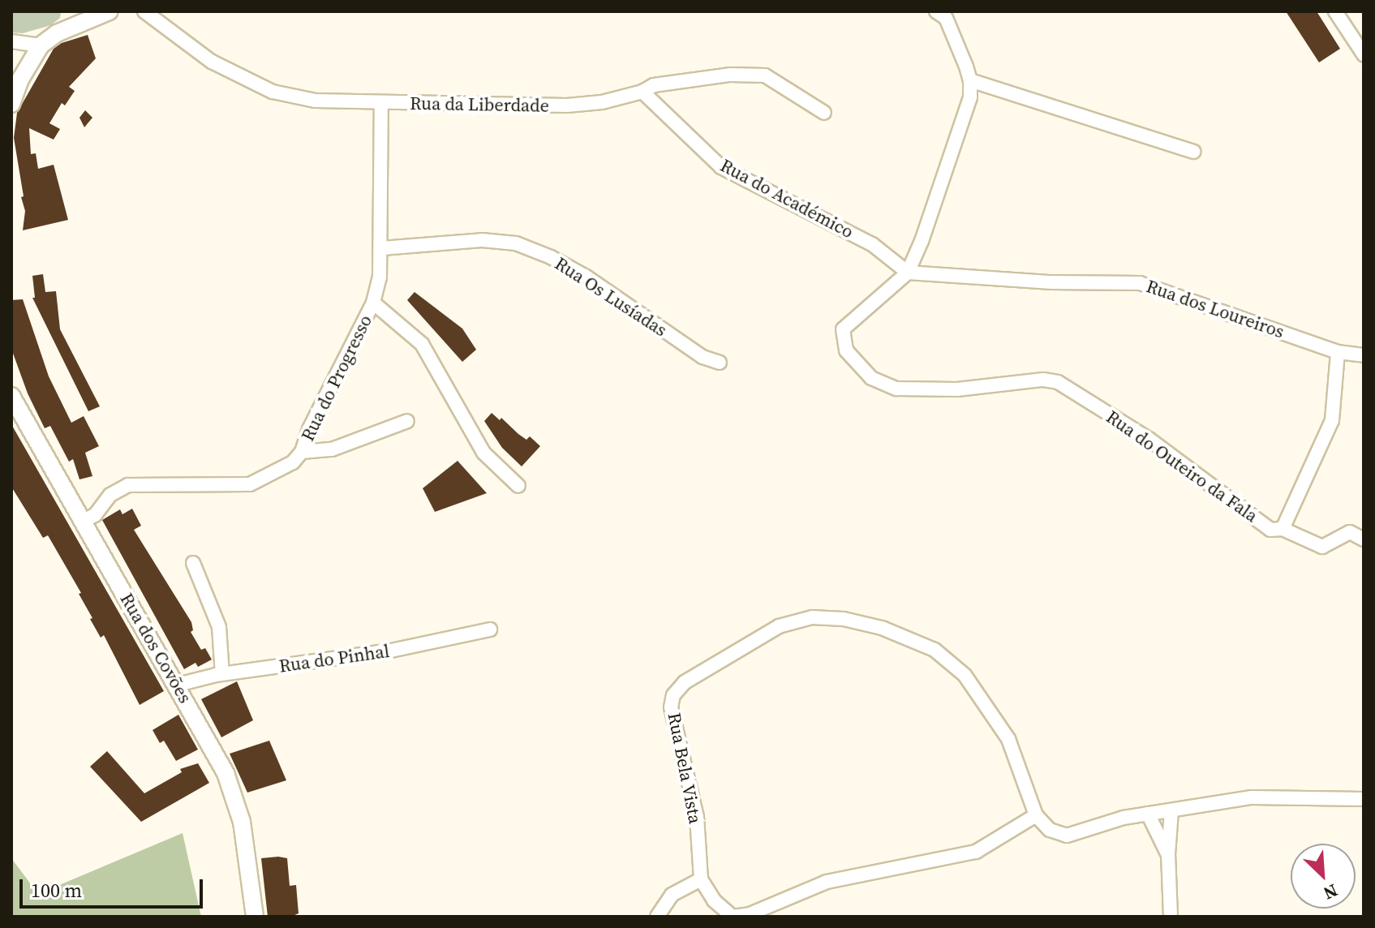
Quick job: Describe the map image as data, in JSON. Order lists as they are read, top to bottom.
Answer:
{
  "streets": {
    "street": [
      "Rua da Liberdade",
      "Rua do Académico",
      "Rua Os Lusíadas",
      "Rua dos Loureiros",
      "Rua do Progresso",
      "Rua do Outeiro da Fala",
      "Rua dos Covões",
      "Rua do Pinhal",
      "Rua Bela Vista"
    ]
  },
  "crossings": [
    ["Rua da Liberdade", "Rua do Académico"],
    ["Rua da Liberdade", "Rua do Progresso"],
    ["Rua do Académico", "Rua dos Loureiros"],
    ["Rua do Académico", "Rua do Outeiro da Fala"],
    ["Rua Os Lusíadas", "Rua do Progresso"],
    ["Rua dos Loureiros", "Rua do Outeiro da Fala"],
    ["Rua do Progresso", "Rua dos Covões"],
    ["Rua dos Covões", "Rua do Pinhal"]
  ],
  "scale_bar": "100 m",
  "north": "bottom right"
}
